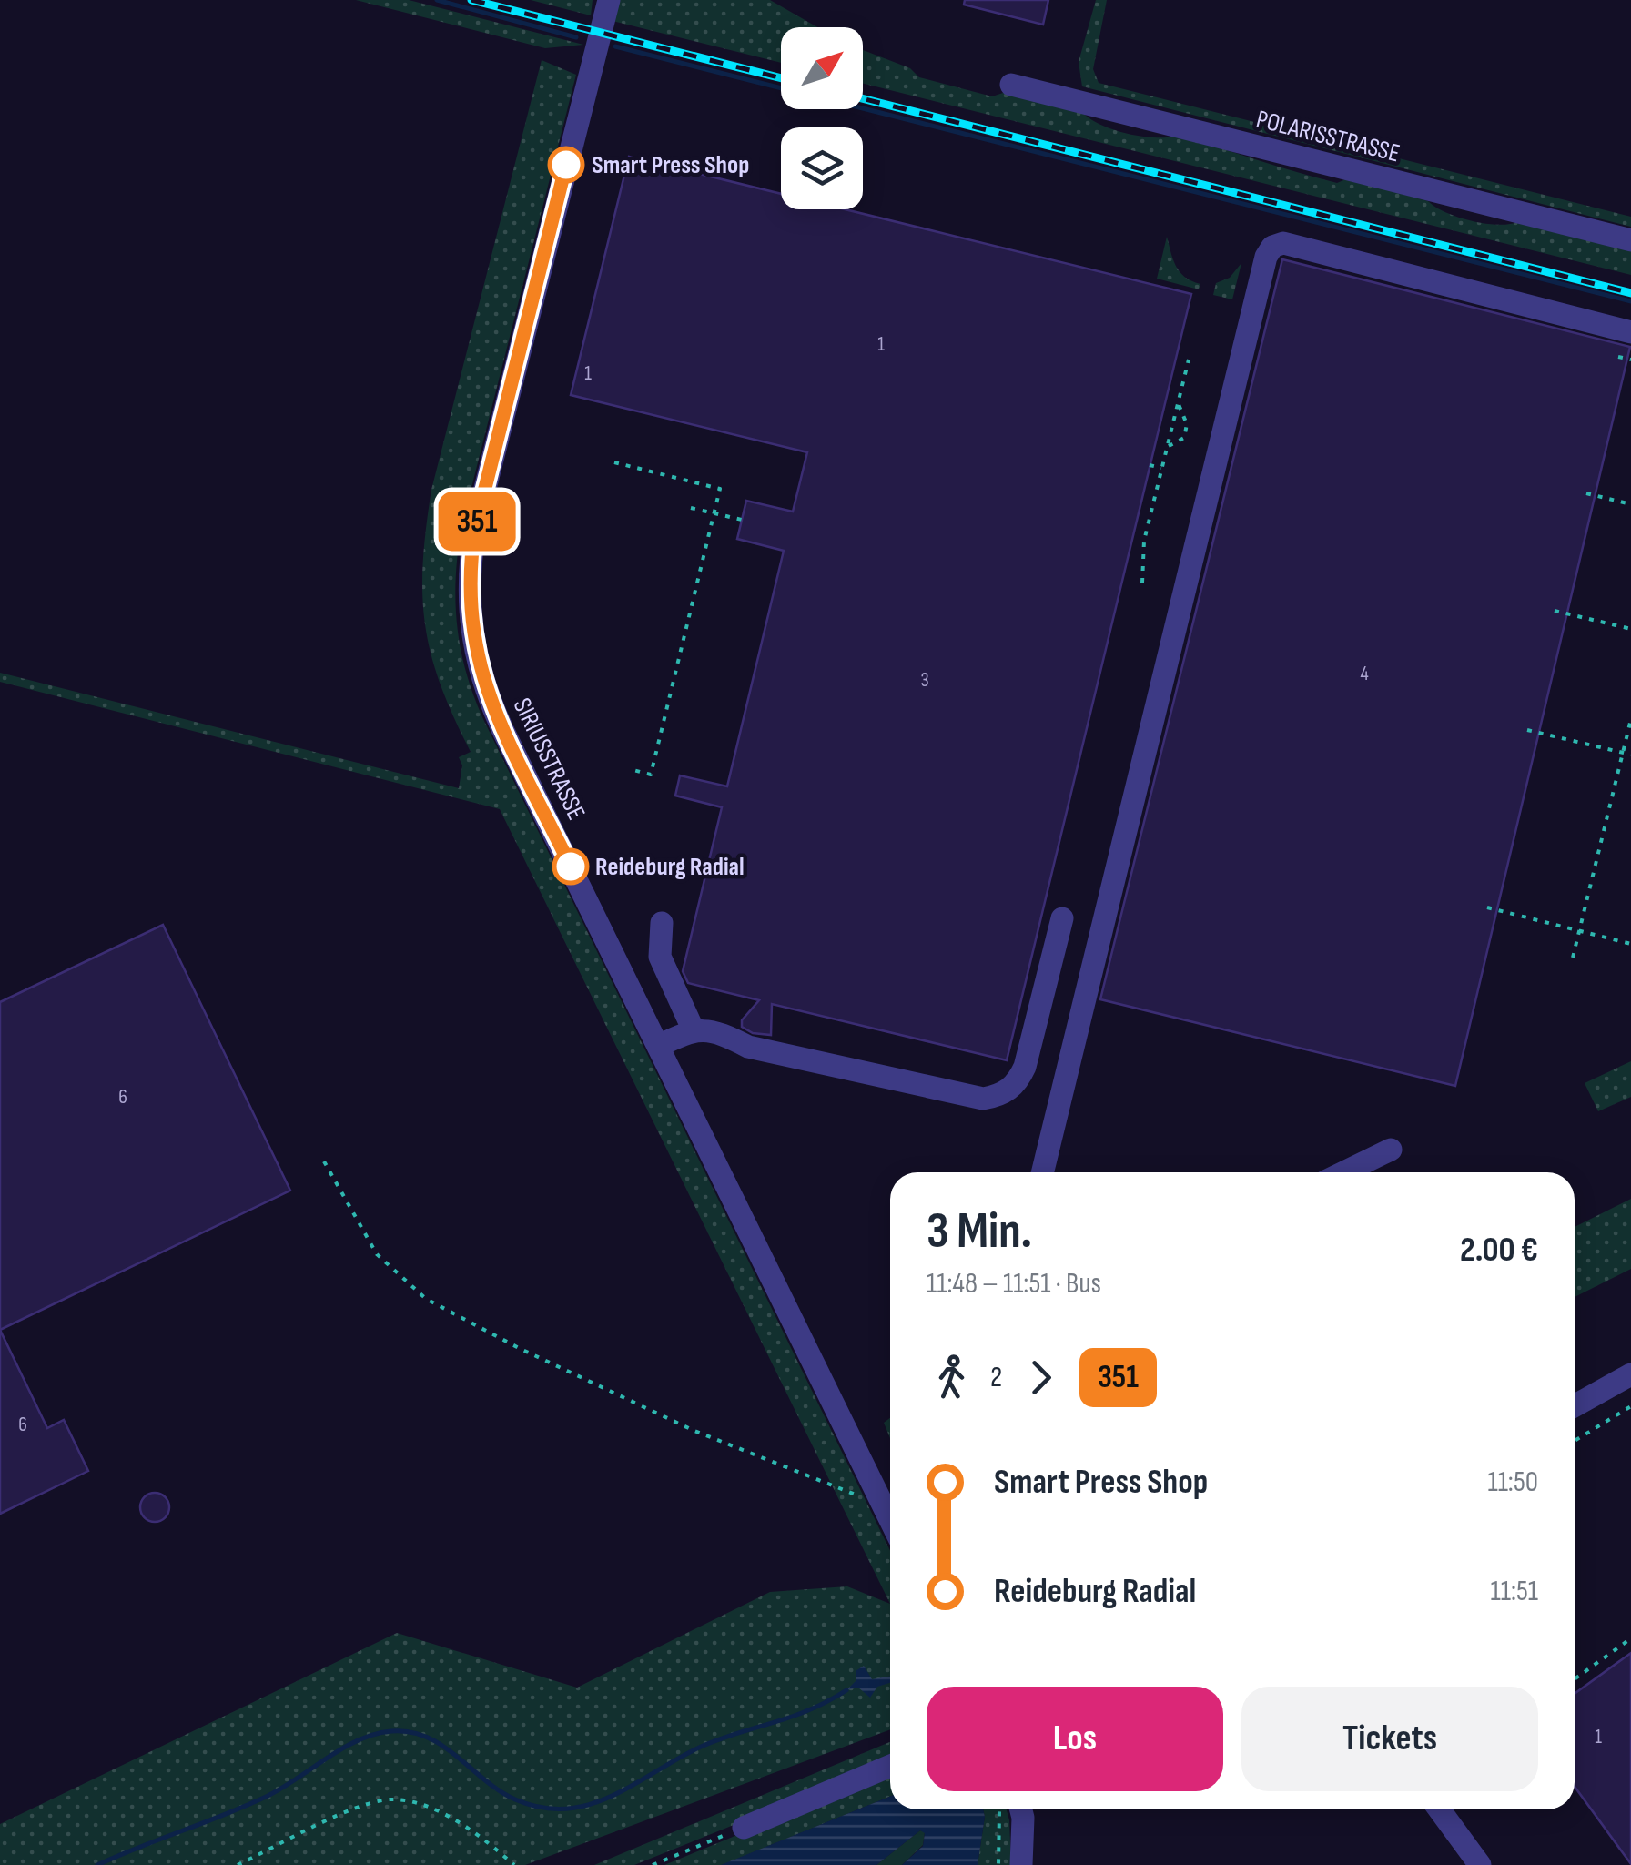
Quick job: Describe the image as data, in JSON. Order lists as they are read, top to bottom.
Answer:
{
  "streets": {
    "street": ["POLARISSTRASSE", "SIRIUSSTRASSE"]
  },
  "places": ["Smart Press Shop", "Reideburg Radial"],
  "lines": ["bus line 351"],
  "house_numbers": [
    "1",
    "1",
    "4",
    "3",
    "6",
    "6",
    "1"
  ],
  "north": "top right",
  "page": {
    "on_map": "351",
    "heading": ["3 Min.", "11:48 – 11:51 · Bus", "2.00 €"],
    "legs": ["2", "351"],
    "list": [
      {
        "name": "Smart Press Shop",
        "value": "11:50"
      },
      {
        "name": "Reideburg Radial",
        "value": "11:51"
      }
    ],
    "buttons": ["Los", "Tickets"]
  }
}
